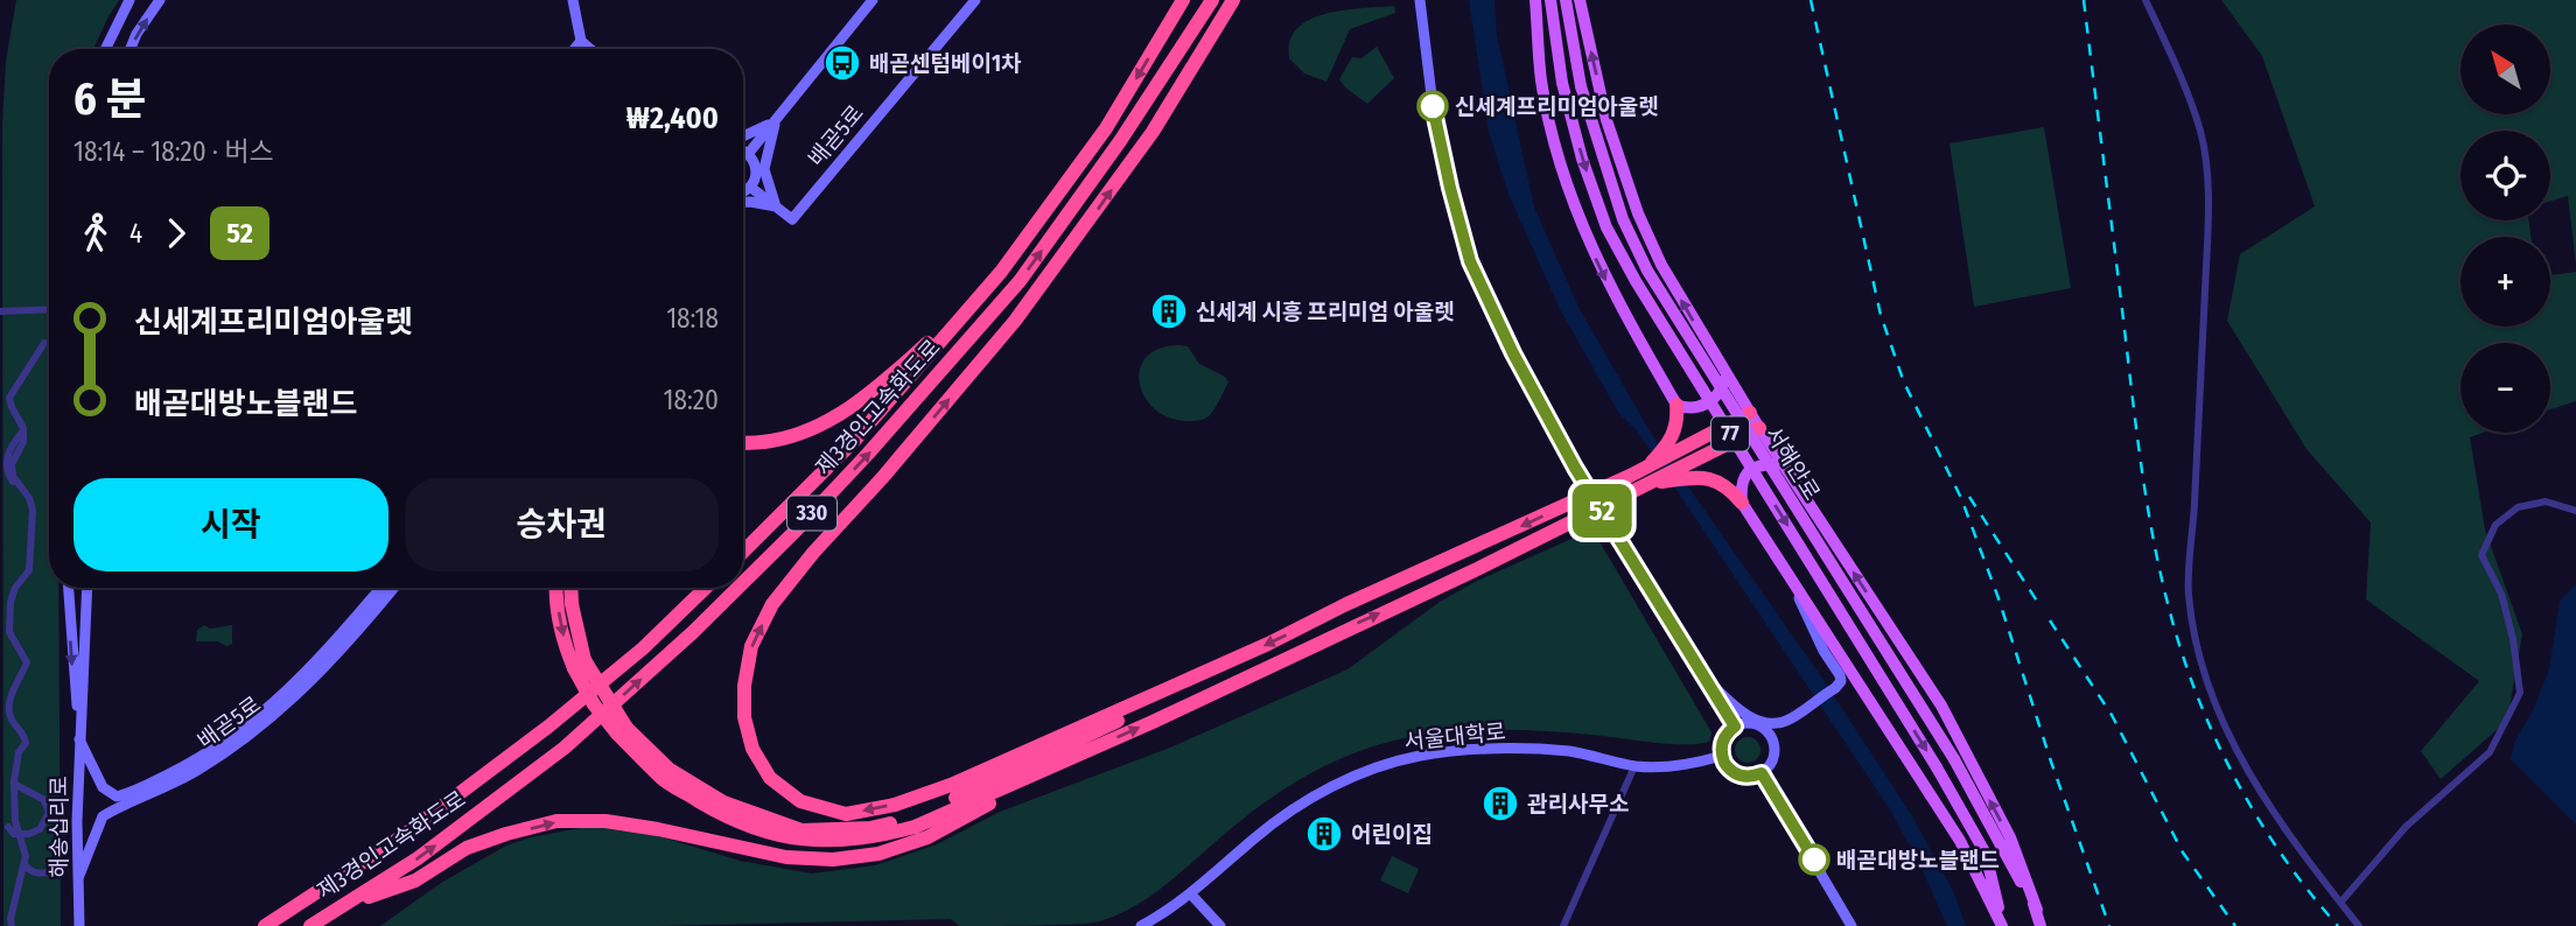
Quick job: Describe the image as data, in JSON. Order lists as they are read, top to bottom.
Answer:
{
  "streets": {
    "highway": ["제3경인고속화도로", "330"],
    "main road": ["77", "서해안로"],
    "street": ["배곧5로", "서울대학로", "해송십리로"]
  },
  "crossings": [
    ["배곧5로", "해송십리로"]
  ],
  "places": {
    "bus stop": ["배곧센텀베이1차"],
    "other": ["신세계프리미엄아울렛", "배곧대방노블랜드"],
    "building": ["신세계 시흥 프리미엄 아울렛", "관리사무소", "어린이집"]
  },
  "lines": ["bus line 52"],
  "north": "top left",
  "page": {
    "on_map": "52",
    "map_buttons": ["+", "−"],
    "heading": ["6 분", "18:14 – 18:20 · 버스", "₩2,400"],
    "legs": ["4", "52"],
    "list": [
      {
        "name": "신세계프리미엄아울렛",
        "value": "18:18"
      },
      {
        "name": "배곧대방노블랜드",
        "value": "18:20"
      }
    ],
    "buttons": ["시작", "승차권"]
  }
}
